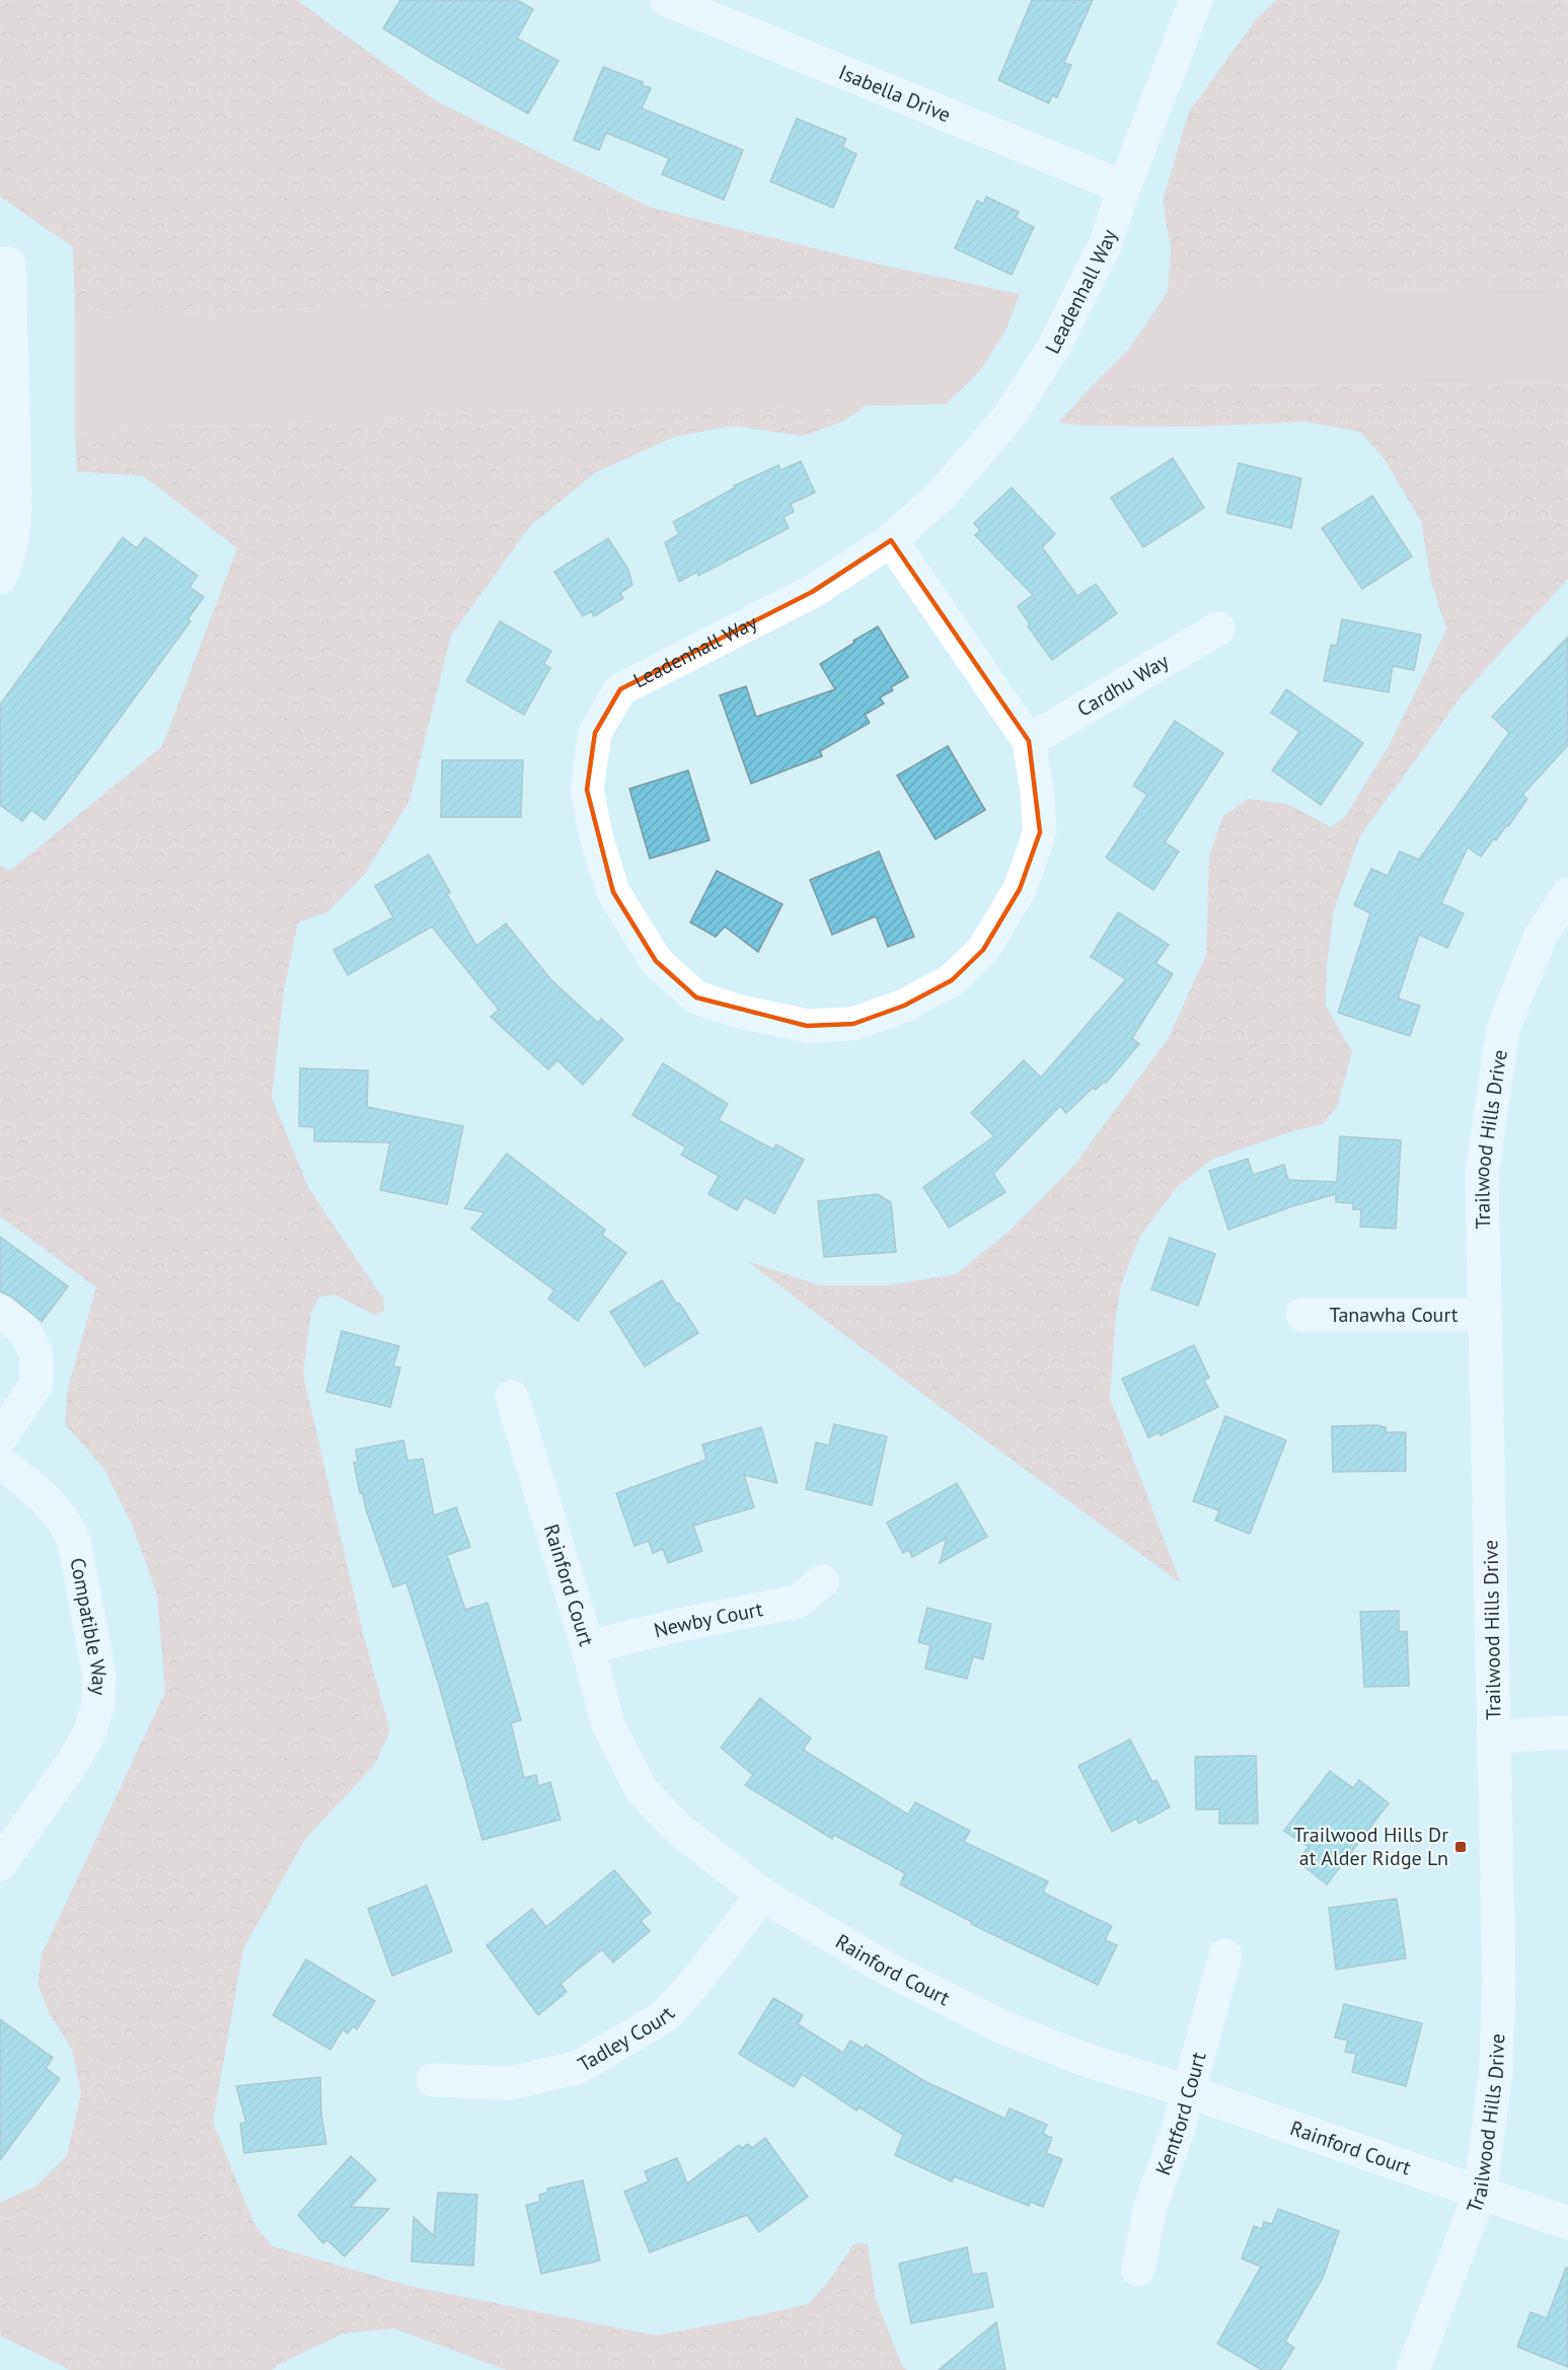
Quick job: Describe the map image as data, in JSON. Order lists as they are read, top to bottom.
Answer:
{
  "streets": {
    "street": [
      "Isabella Drive",
      "Leadenhall Way",
      "Cardhu Way",
      "Trailwood Hills Drive",
      "Tanawha Court",
      "Rainford Court",
      "Newby Court",
      "Compatible Way",
      "Tadley Court",
      "Kentford Court"
    ]
  },
  "crossings": [
    ["Isabella Drive", "Leadenhall Way"],
    ["Leadenhall Way", "Cardhu Way"],
    ["Trailwood Hills Drive", "Tanawha Court"],
    ["Trailwood Hills Drive", "Rainford Court"],
    ["Rainford Court", "Newby Court"],
    ["Rainford Court", "Tadley Court"],
    ["Rainford Court", "Kentford Court"]
  ],
  "places": {
    "transit": ["Trailwood Hills Dr at Alder Ridge Ln"]
  }
}
